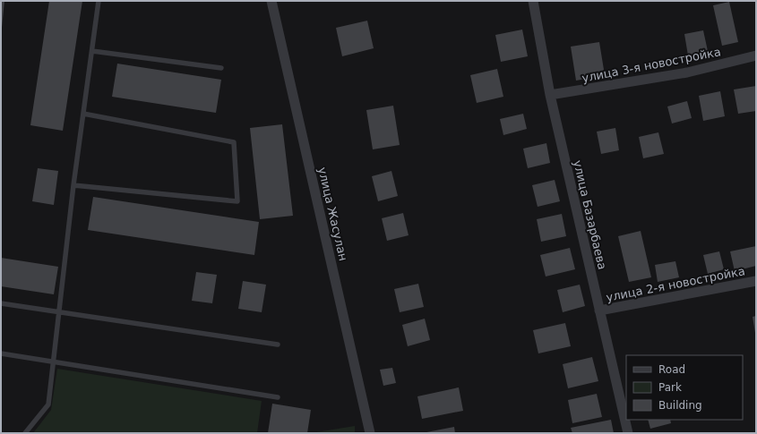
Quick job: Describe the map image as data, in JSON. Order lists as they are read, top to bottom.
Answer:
{
  "streets": {
    "street": [
      "улица 3-я новостройка",
      "улица Жасулан",
      "улица Базарбаева",
      "улица 2-я новостройка"
    ]
  },
  "crossings": [
    ["улица 3-я новостройка", "улица Базарбаева"],
    ["улица Базарбаева", "улица 2-я новостройка"]
  ],
  "legend": ["Road", "Park", "Building"]
}
